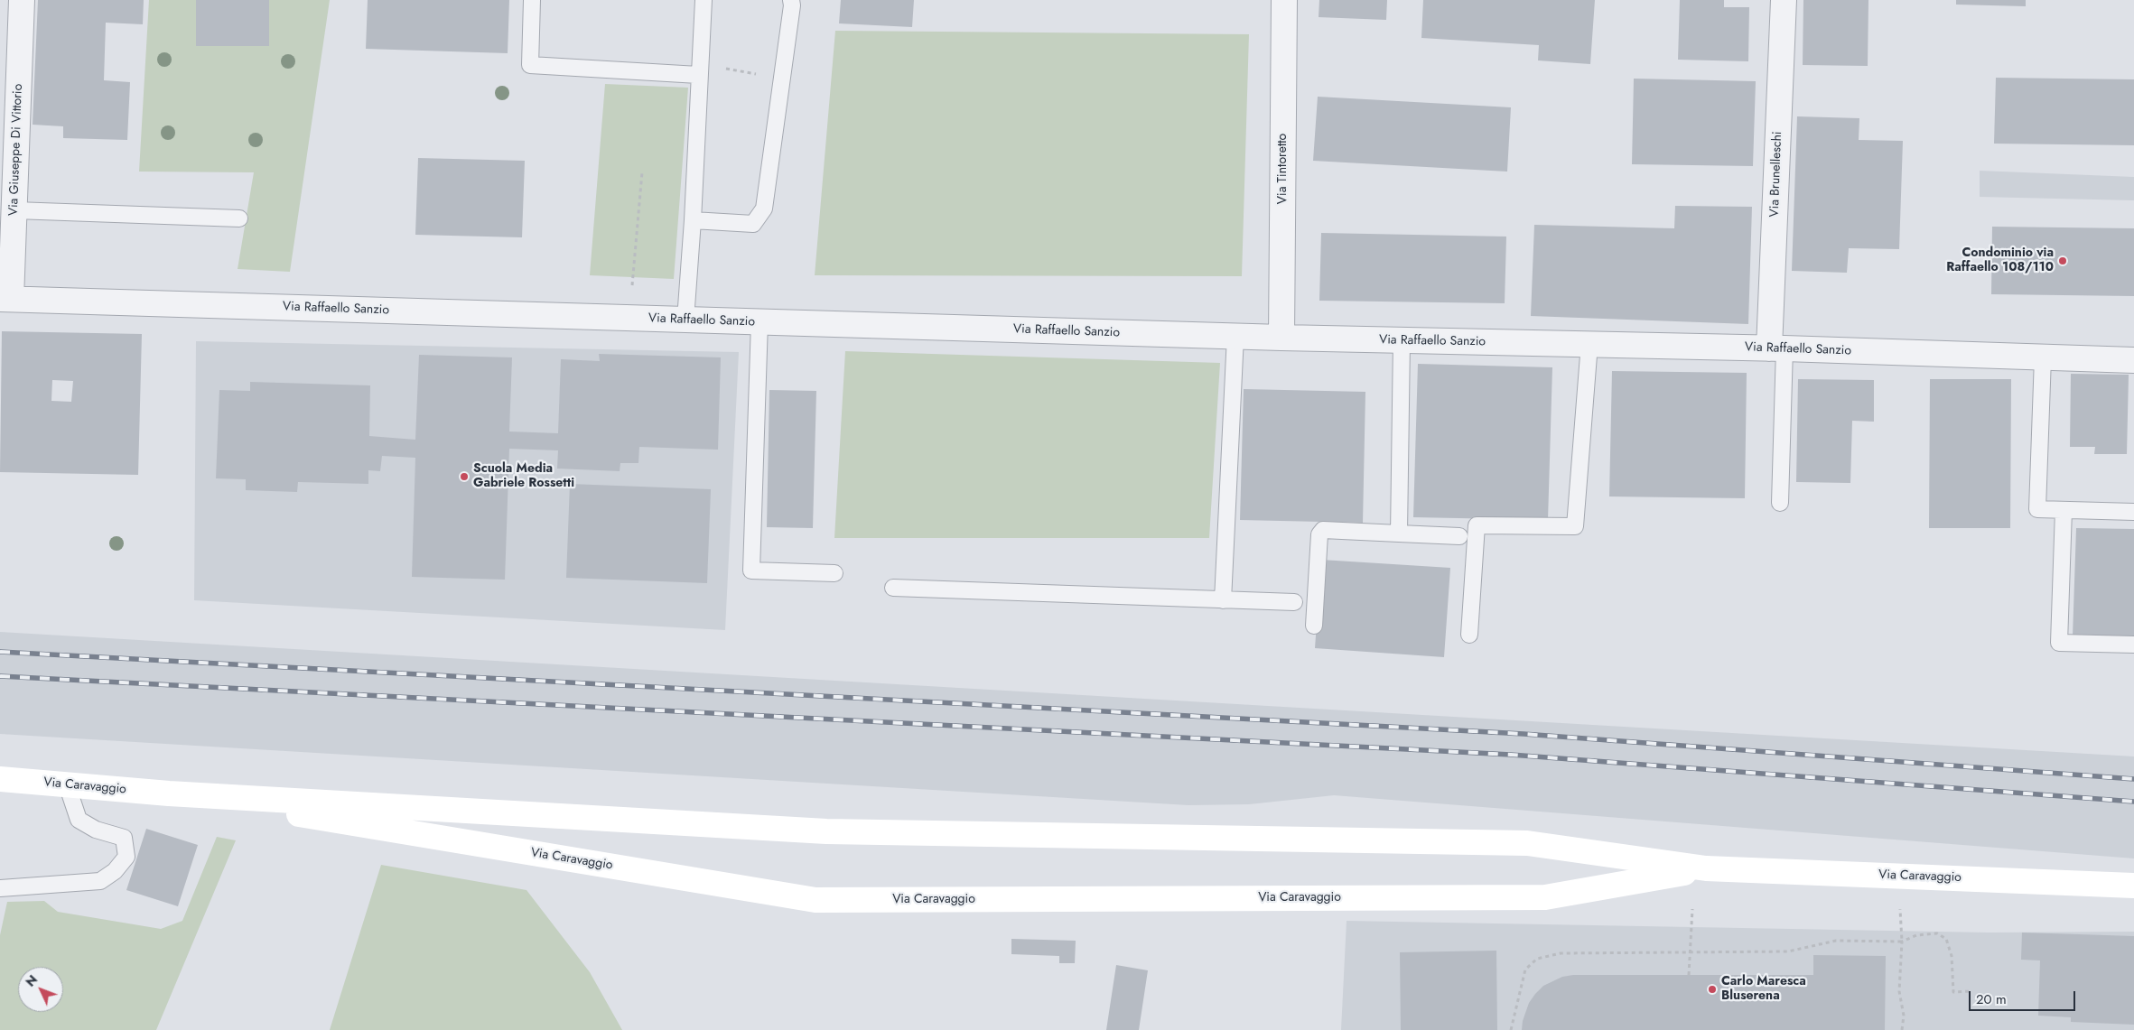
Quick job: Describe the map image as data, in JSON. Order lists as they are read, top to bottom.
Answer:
{
  "streets": {
    "street": [
      "Via Giuseppe Di Vittorio",
      "Via Tintoretto",
      "Via Brunelleschi",
      "Via Raffaello Sanzio",
      "Via Caravaggio"
    ]
  },
  "crossings": [
    ["Via Giuseppe Di Vittorio", "Via Raffaello Sanzio"],
    ["Via Tintoretto", "Via Raffaello Sanzio"],
    ["Via Brunelleschi", "Via Raffaello Sanzio"]
  ],
  "places": ["Condominio via Raffaello 108/110", "Scuola Media Gabriele Rossetti", "Carlo Maresca Bluserena"],
  "scale_bar": "20 m",
  "north": "top left"
}
